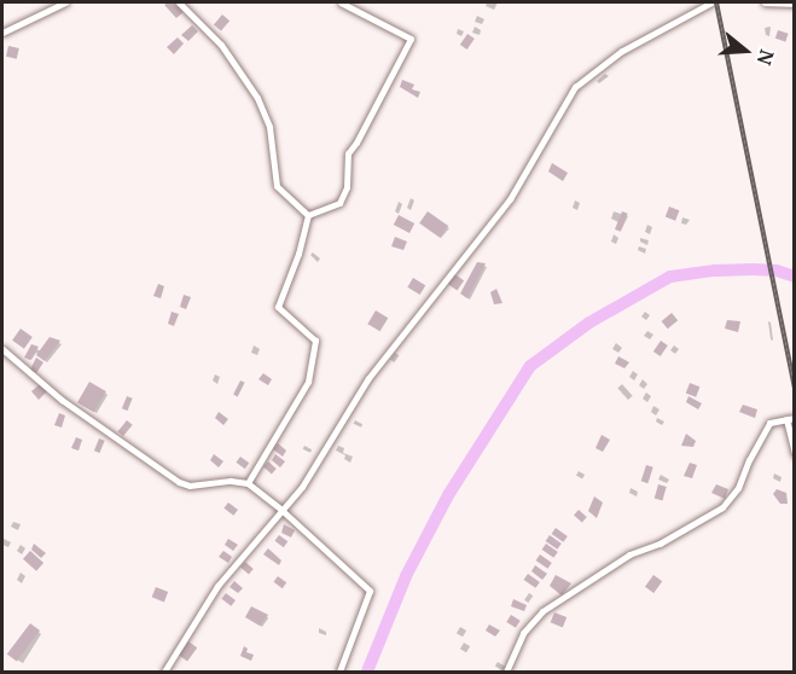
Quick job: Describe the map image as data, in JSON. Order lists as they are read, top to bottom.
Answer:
{
  "north": "right"
}
